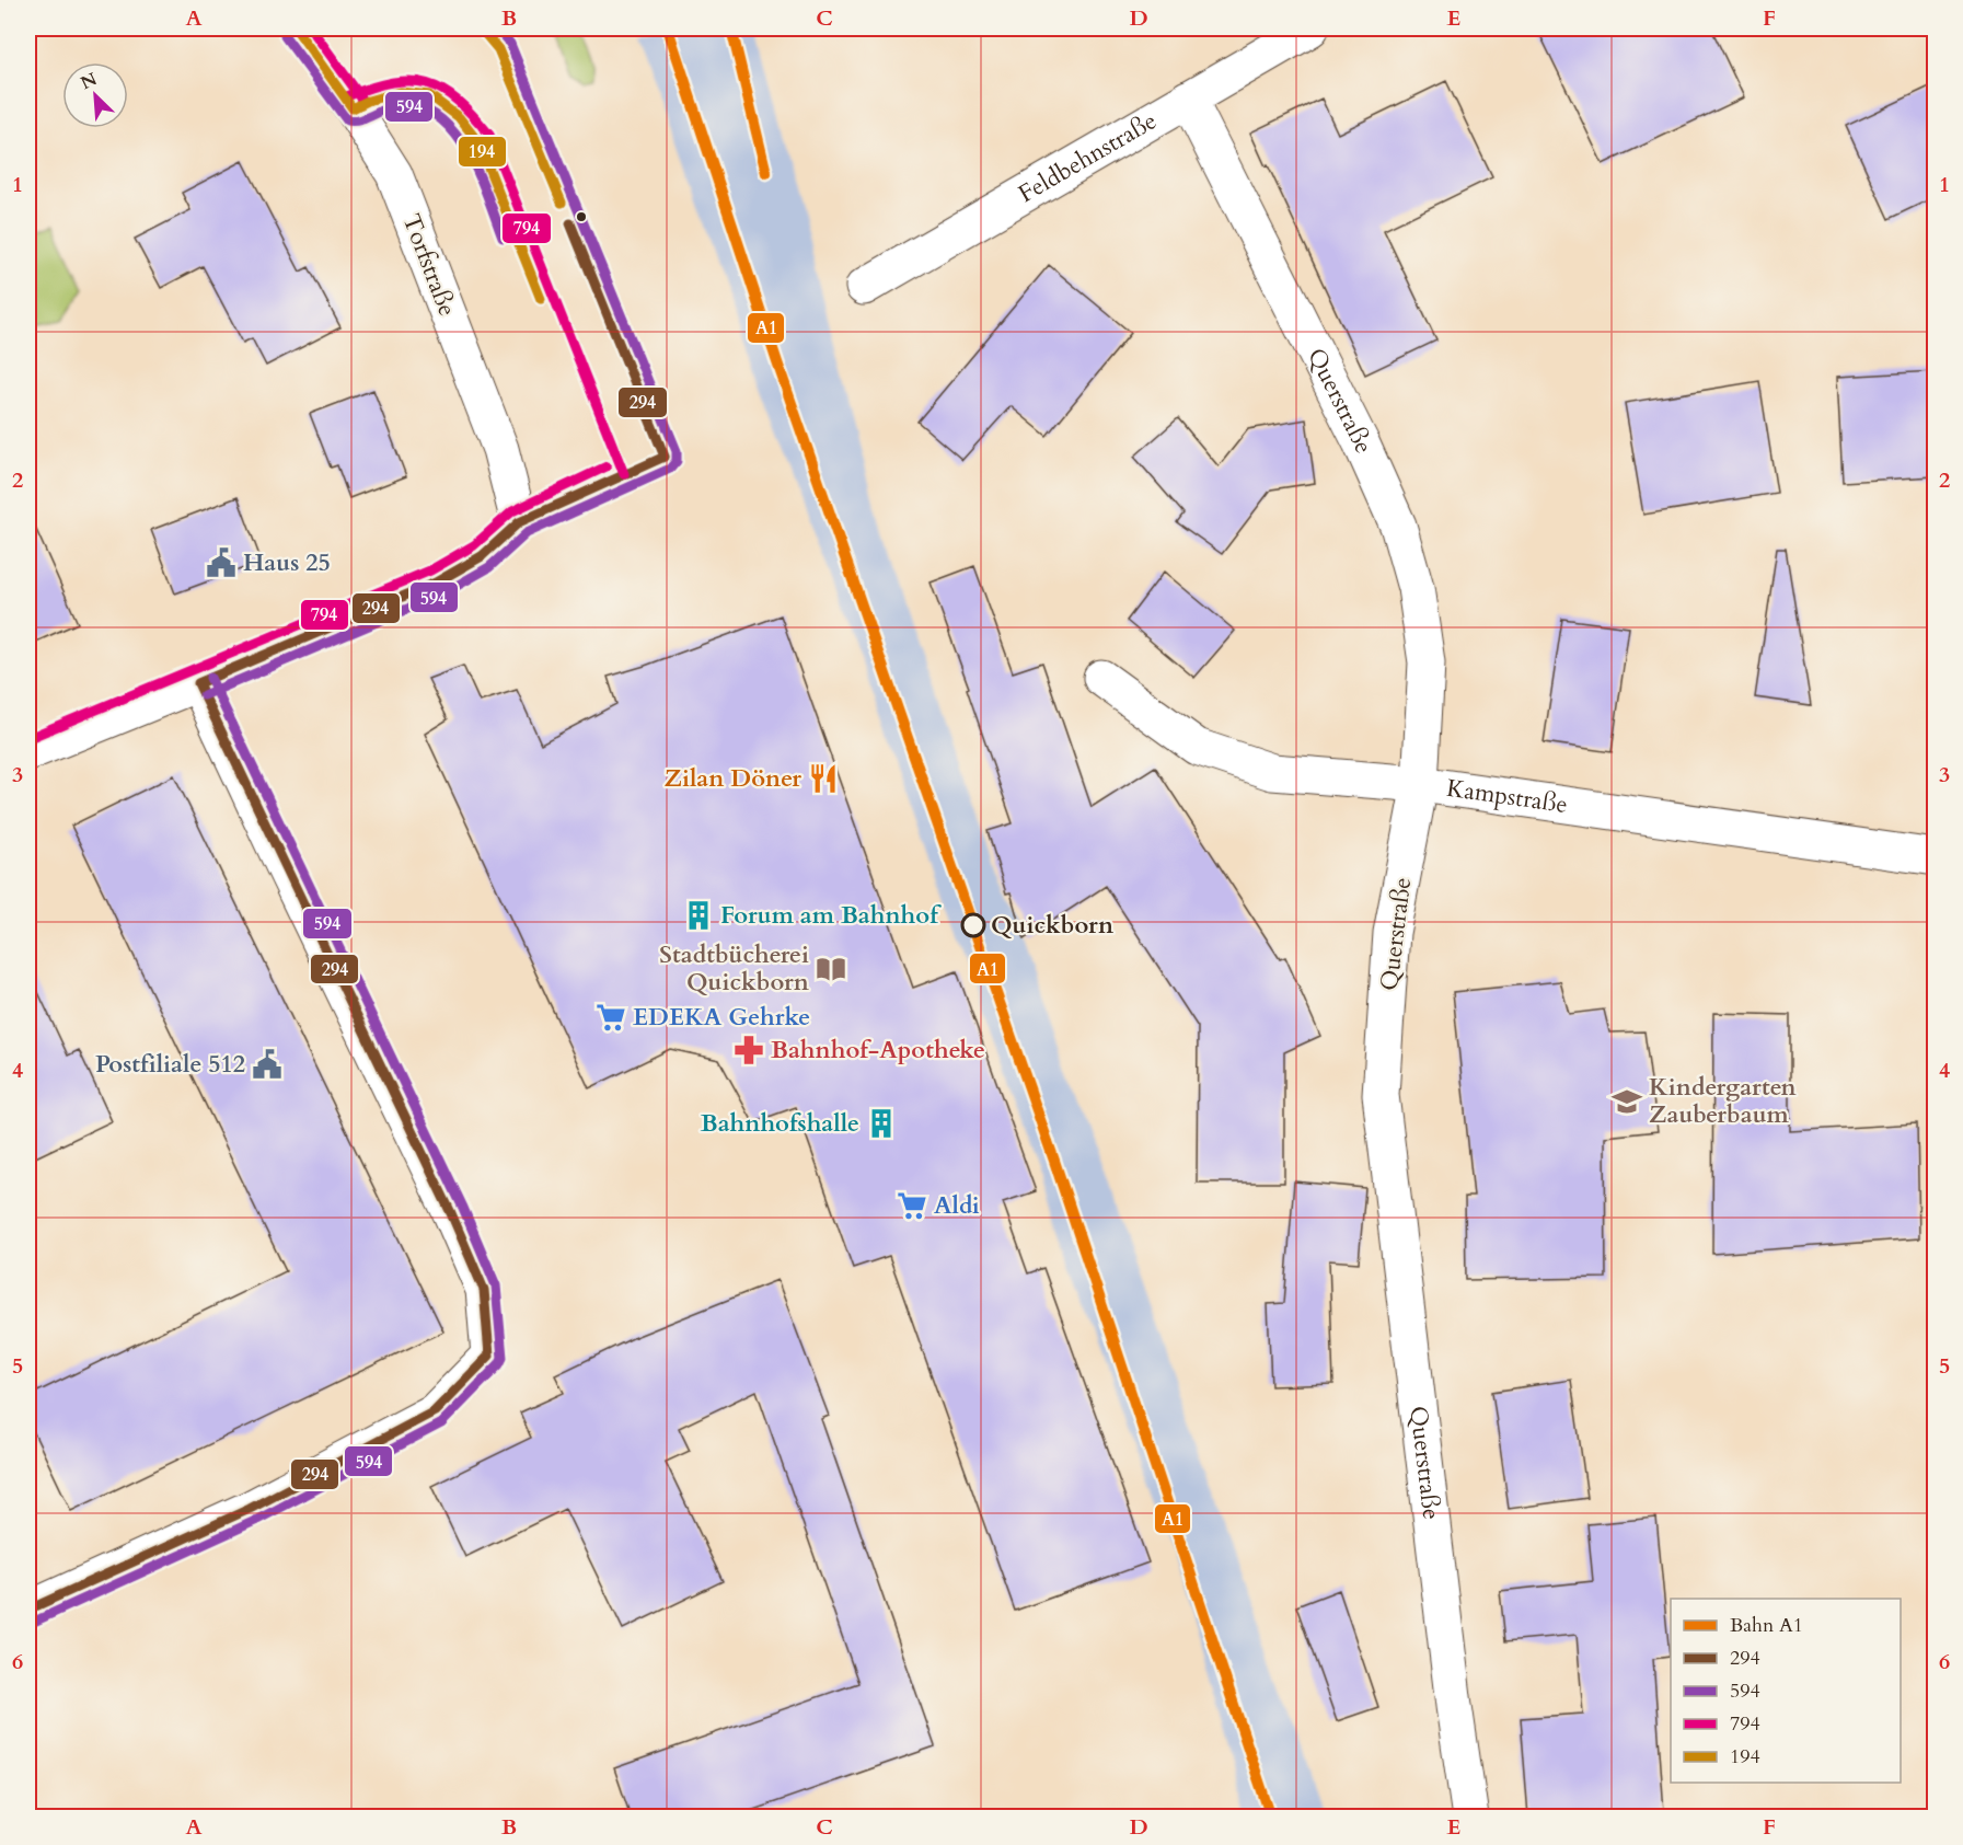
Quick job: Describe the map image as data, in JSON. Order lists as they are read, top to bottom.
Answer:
{
  "streets": {
    "street": [
      "Feldbehnstraße",
      "Torfstraße",
      "Querstraße",
      "Kampstraße"
    ]
  },
  "crossings": [
    ["Feldbehnstraße", "Querstraße"],
    ["Querstraße", "Kampstraße"]
  ],
  "places": {
    "public building": ["Haus 25", "Postfiliale 512"],
    "restaurant": ["Zilan Döner"],
    "building": ["Forum am Bahnhof", "Bahnhofshalle"],
    "other": ["Quickborn"],
    "library": ["Stadtbücherei Quickborn"],
    "supermarket": ["EDEKA Gehrke", "Aldi"],
    "pharmacy": ["Bahnhof-Apotheke"],
    "school or university": ["Kindergarten Zauberbaum"]
  },
  "lines": [
    "rail line A1",
    "transit line 594",
    "transit line 794",
    "transit line 194",
    "transit line 294"
  ],
  "legend": [
    "Bahn A1",
    "294",
    "594",
    "794",
    "194"
  ],
  "north": "top left",
  "grid": {
    "columns": [
      "A",
      "B",
      "C",
      "D",
      "E",
      "F"
    ],
    "rows": [
      "1",
      "2",
      "3",
      "4",
      "5",
      "6"
    ]
  }
}
